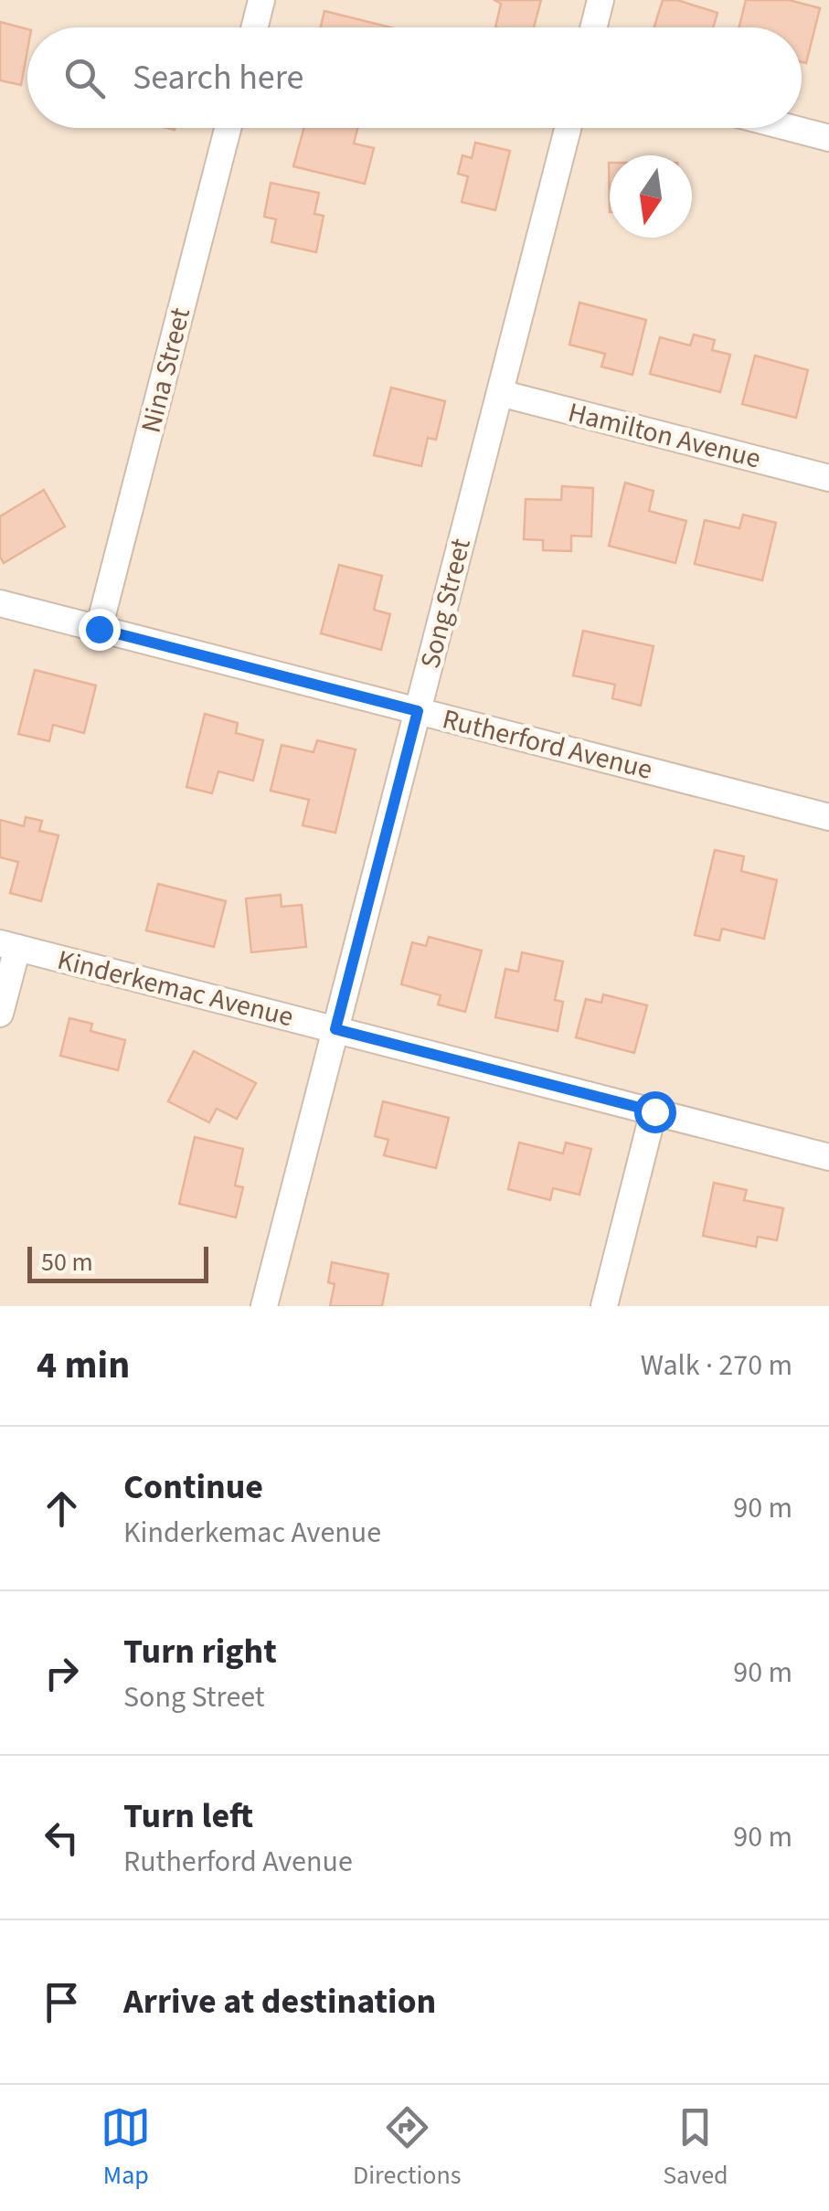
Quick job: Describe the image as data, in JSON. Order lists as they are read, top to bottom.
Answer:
{
  "streets": {
    "street": [
      "Nina Street",
      "Hamilton Avenue",
      "Song Street",
      "Rutherford Avenue",
      "Kinderkemac Avenue"
    ]
  },
  "crossings": [
    ["Nina Street", "Rutherford Avenue"],
    ["Hamilton Avenue", "Song Street"],
    ["Song Street", "Rutherford Avenue"],
    ["Song Street", "Kinderkemac Avenue"]
  ],
  "scale_bar": "50 m",
  "north": "bottom",
  "page": {
    "search": "Search here",
    "scale": "50 m",
    "heading": ["4 min", "Walk · 270 m"],
    "list": [
      ["Continue", "Kinderkemac Avenue", "90 m"],
      ["Turn right", "Song Street", "90 m"],
      ["Turn left", "Rutherford Avenue", "90 m"],
      "Arrive at destination"
    ],
    "nav": ["Map", "Directions", "Saved"]
  }
}
